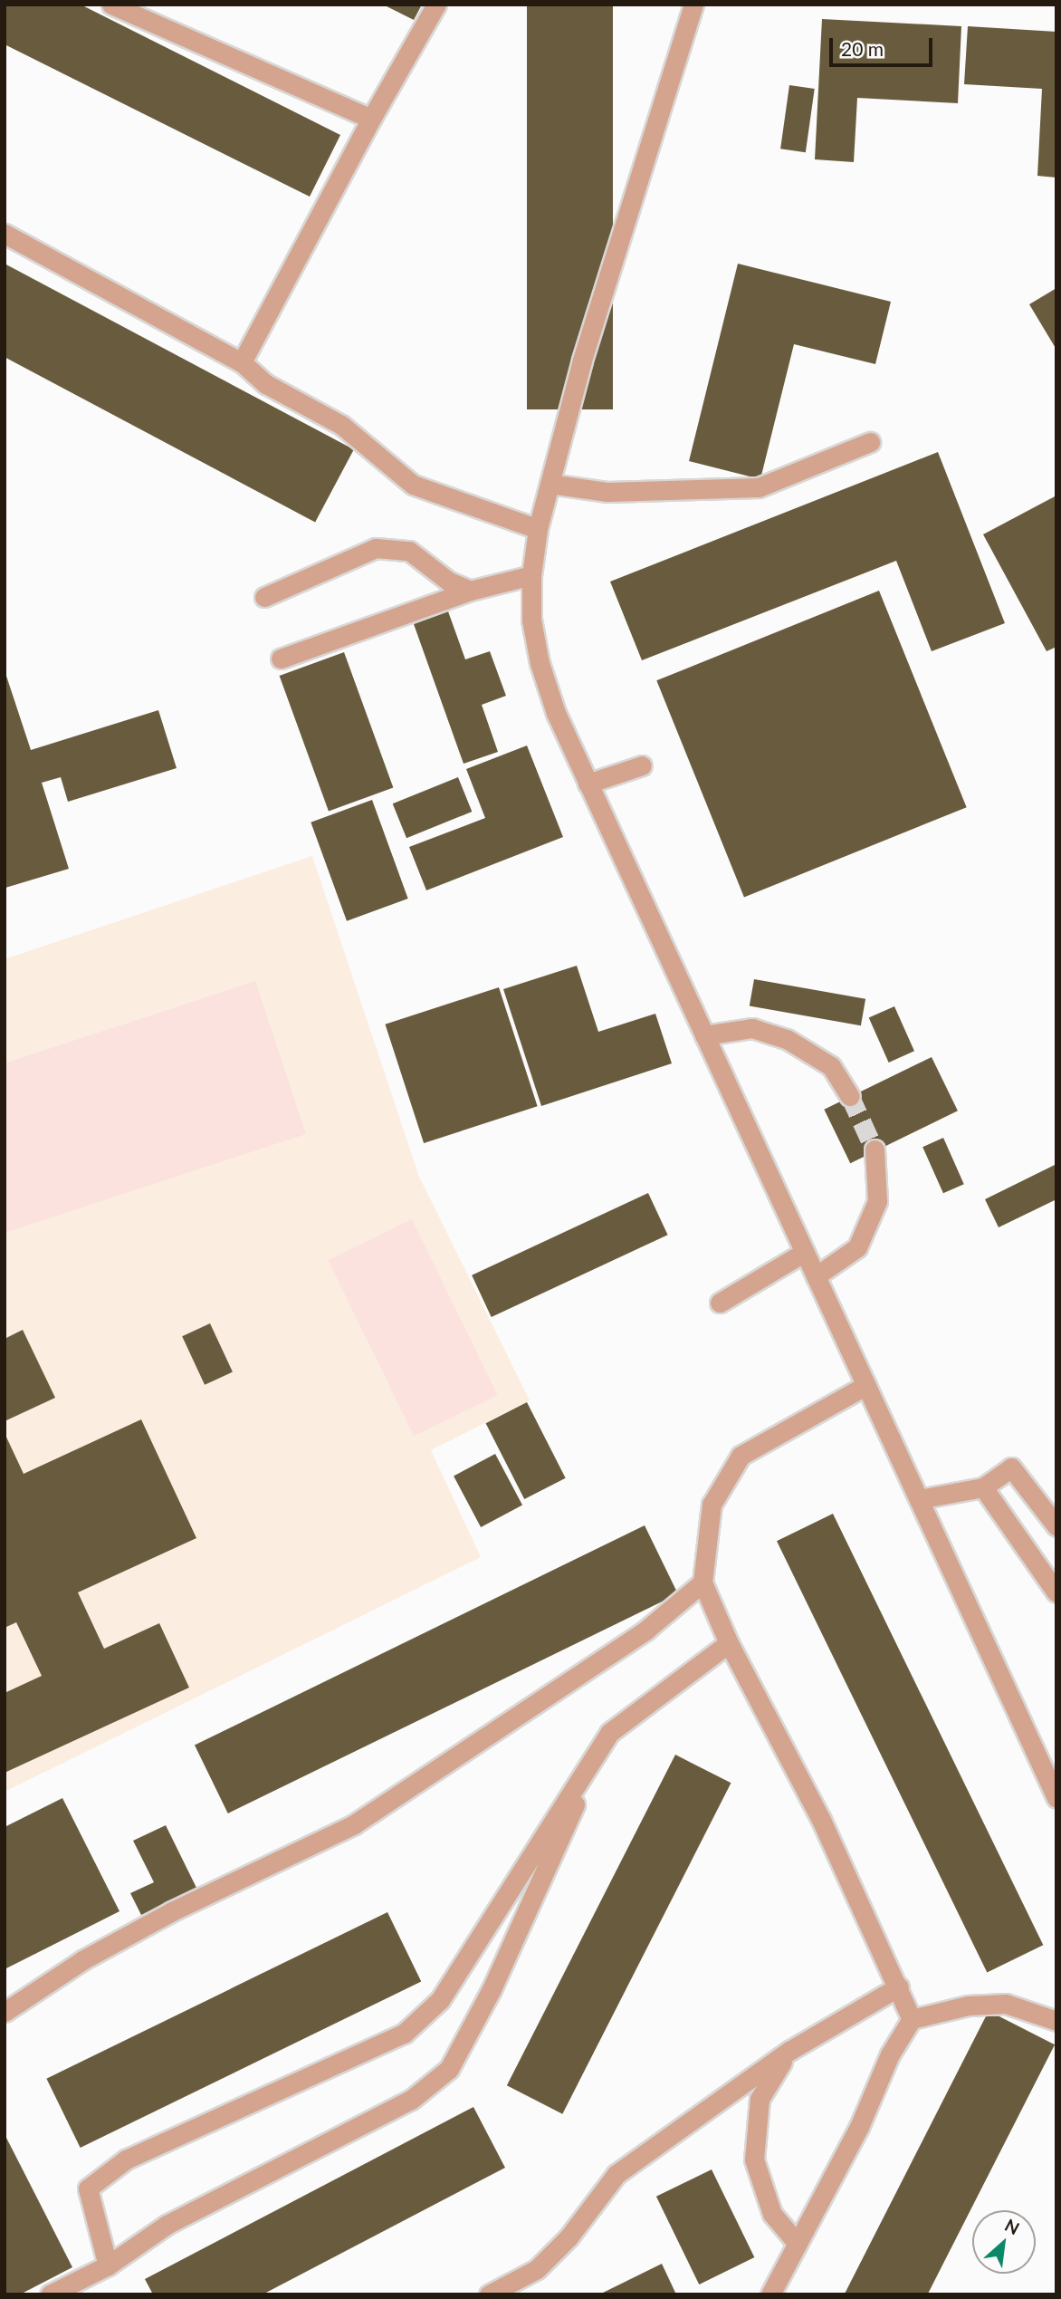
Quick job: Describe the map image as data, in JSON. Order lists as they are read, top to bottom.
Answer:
{
  "scale_bar": "20 m",
  "north": "top right"
}
